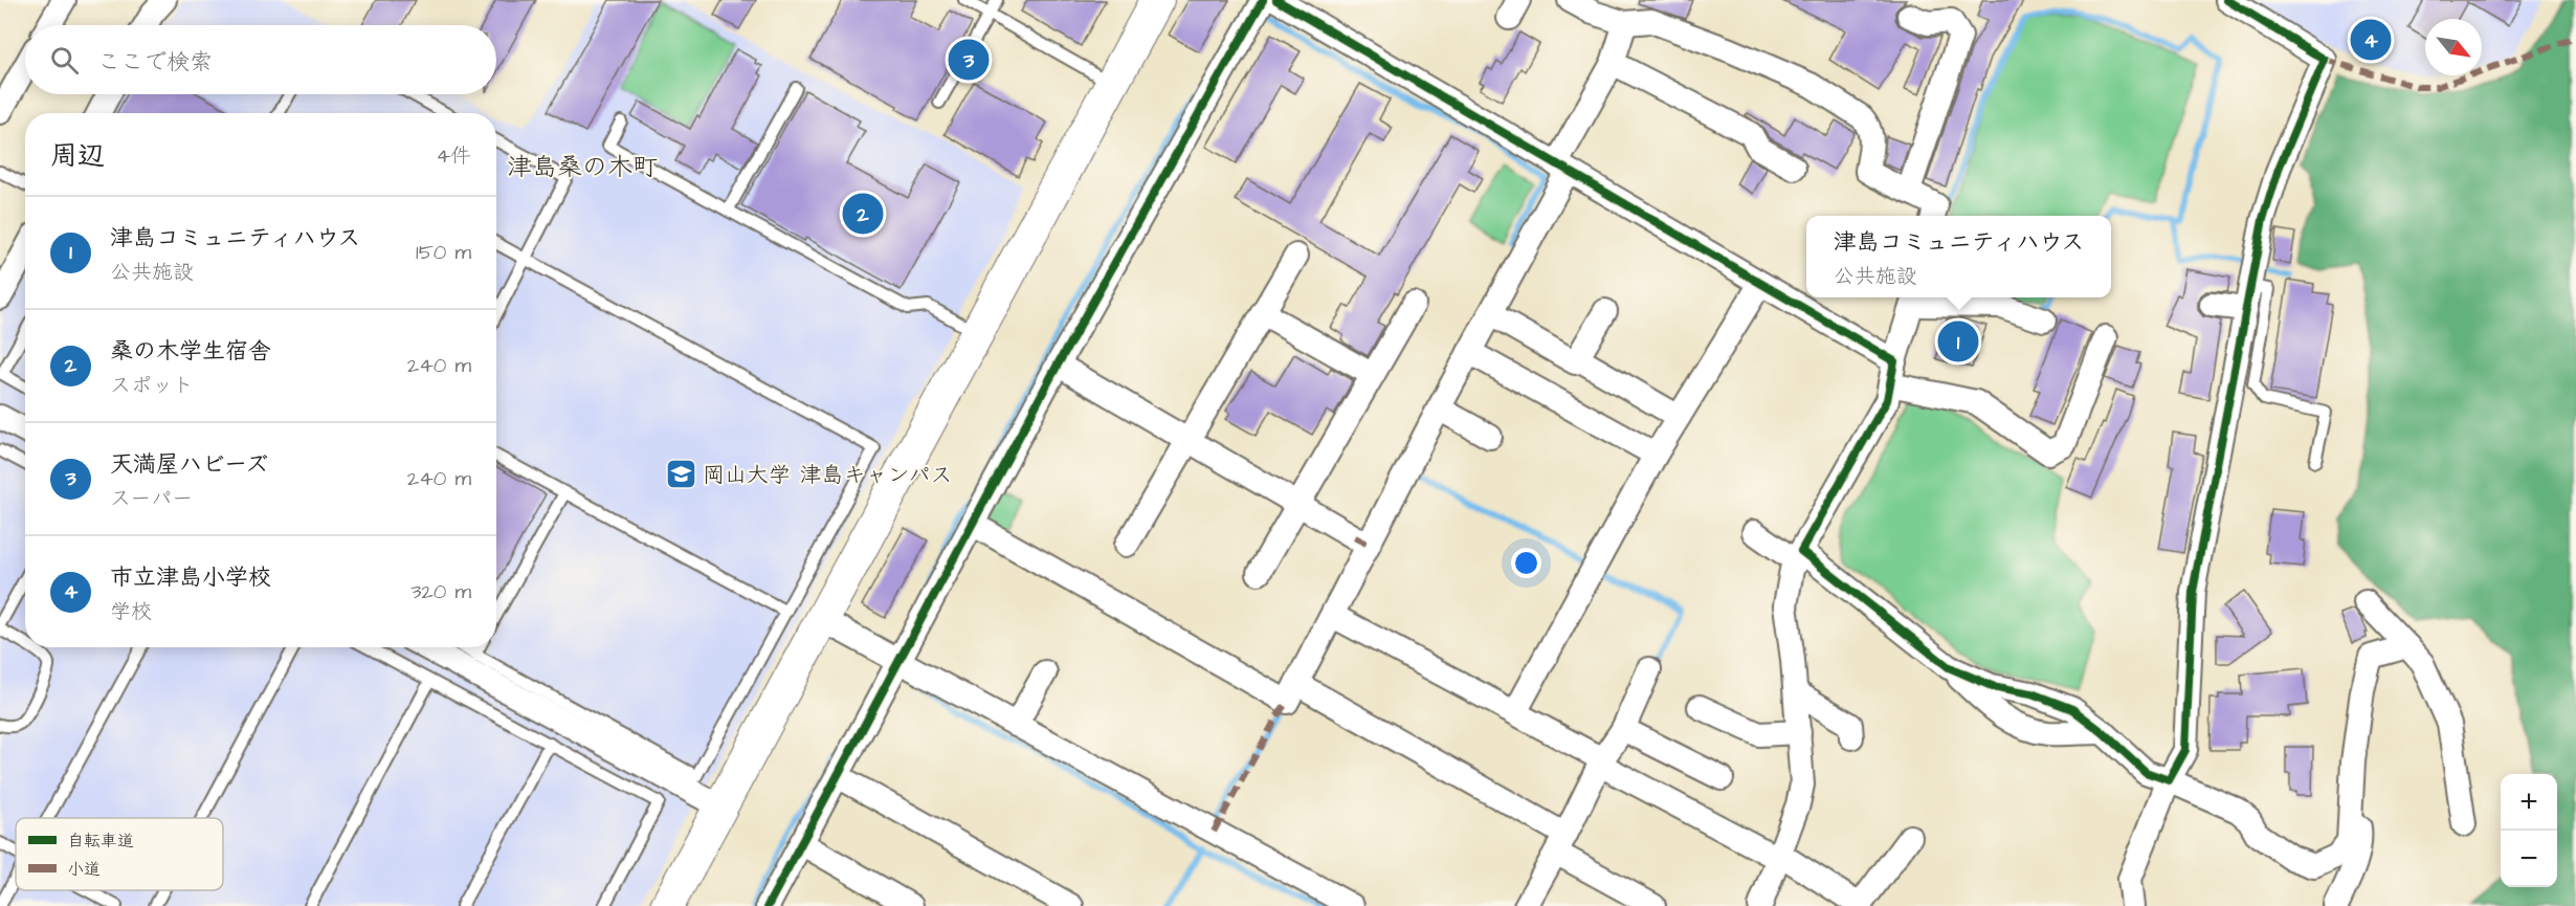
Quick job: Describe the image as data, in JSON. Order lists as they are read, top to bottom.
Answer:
{
  "districts": ["津島桑の木町"],
  "places": {
    "school or university": ["岡山大学 津島キャンパス"]
  },
  "legend": ["自転車道", "小道"],
  "north": "bottom right",
  "page": {
    "pins": [
      "4",
      "3",
      "2",
      "1"
    ],
    "search": "ここで検索",
    "heading": ["周辺", "4件"],
    "list": [
      {
        "mark": "1",
        "name": "津島コミュニティハウス",
        "note": "公共施設",
        "value": "150 m"
      },
      {
        "mark": "2",
        "name": "桑の木学生宿舎",
        "note": "スポット",
        "value": "240 m"
      },
      {
        "mark": "3",
        "name": "天満屋ハビーズ",
        "note": "スーパー",
        "value": "240 m"
      },
      {
        "mark": "4",
        "name": "市立津島小学校",
        "note": "学校",
        "value": "320 m"
      }
    ],
    "popup": ["津島コミュニティハウス", "公共施設"],
    "map_buttons": ["+", "−"]
  }
}
